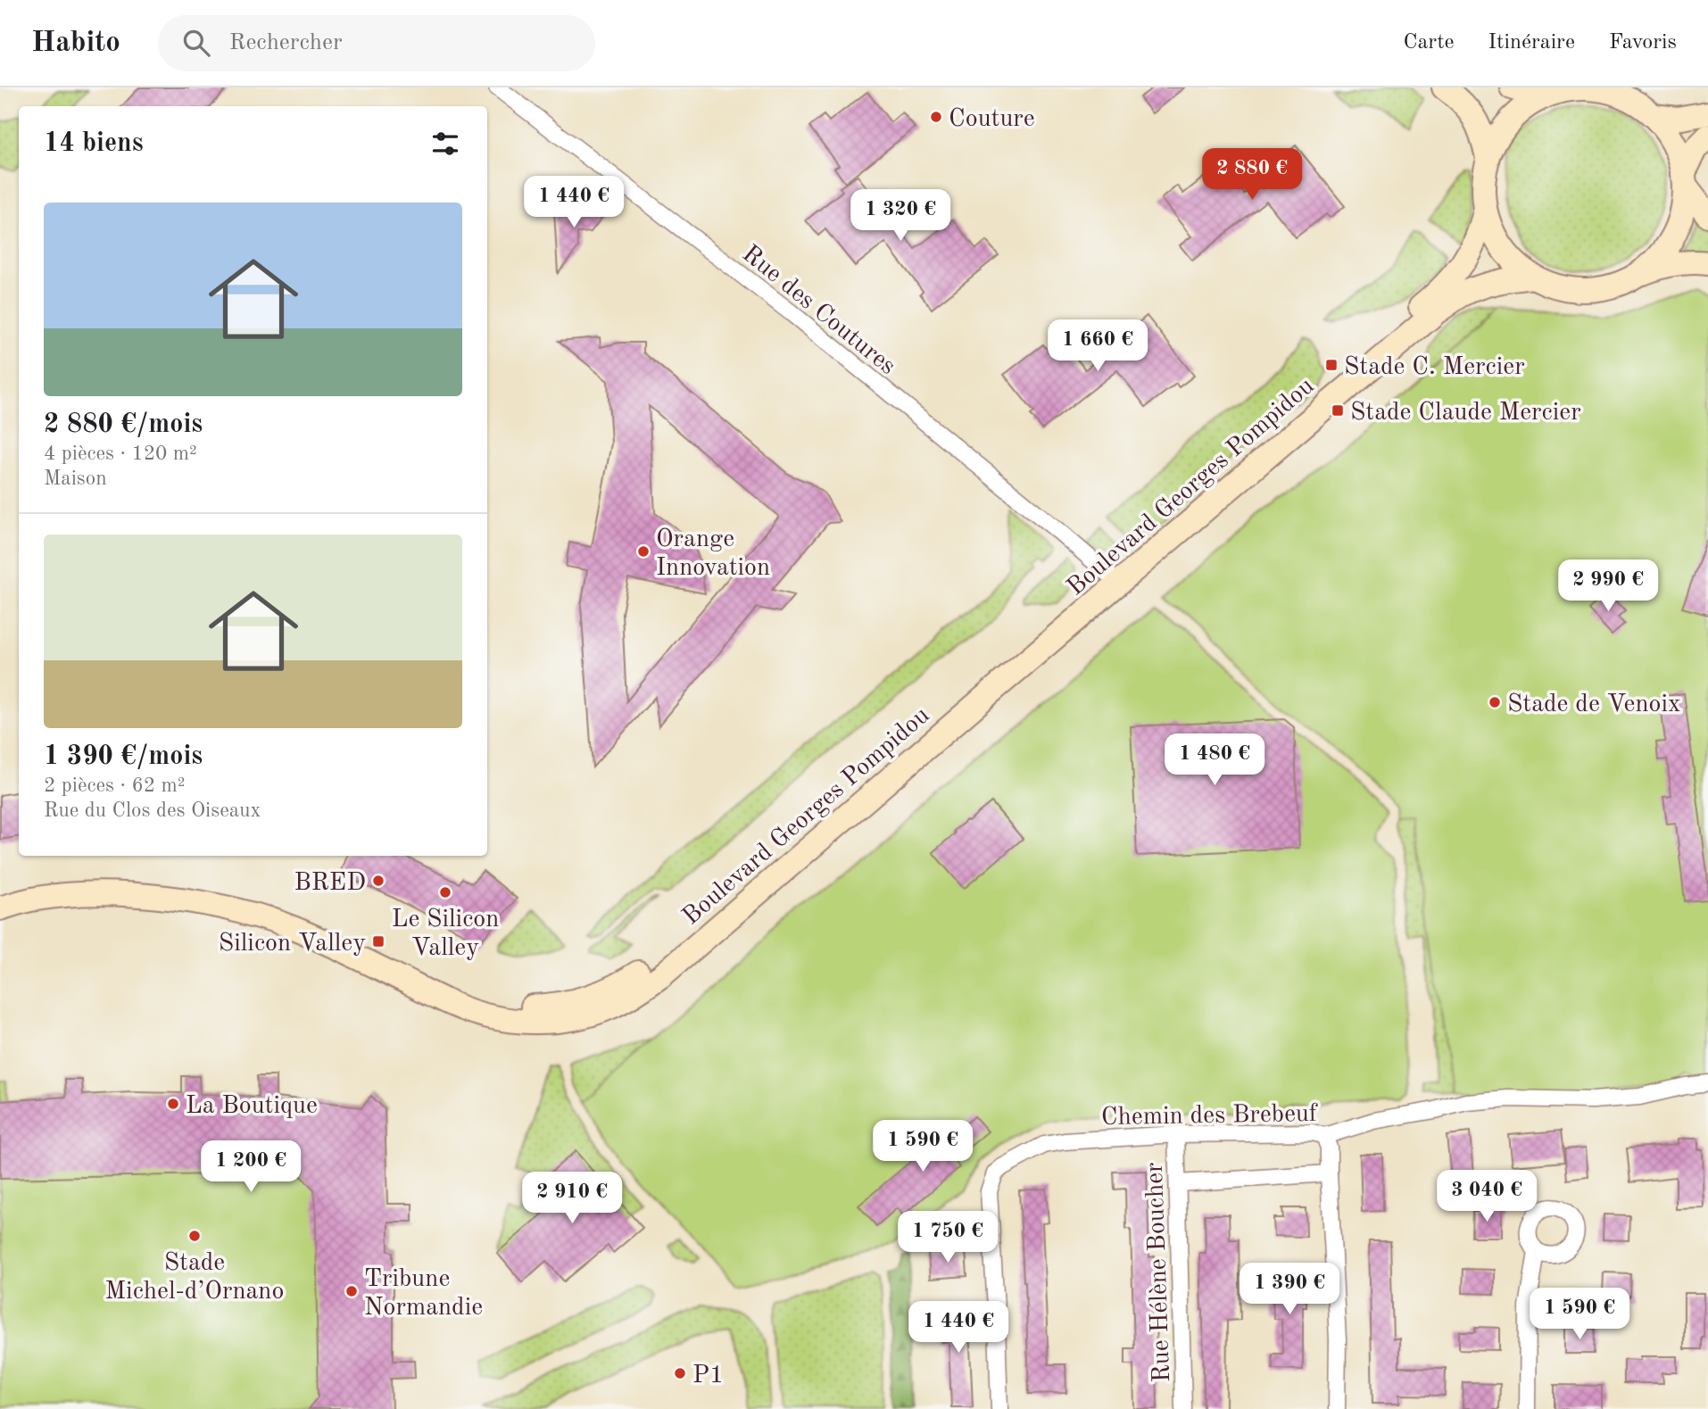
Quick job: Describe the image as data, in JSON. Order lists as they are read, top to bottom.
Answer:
{
  "streets": {
    "street": [
      "Rue des Coutures",
      "Boulevard Georges Pompidou",
      "Chemin des Brebeuf",
      "Rue Hélène Boucher"
    ]
  },
  "crossings": [
    ["Rue des Coutures", "Boulevard Georges Pompidou"],
    ["Chemin des Brebeuf", "Rue Hélène Boucher"]
  ],
  "places": {
    "other": [
      "Couture",
      "Orange Innovation",
      "Stade de Venoix",
      "BRED",
      "Le Silicon Valley",
      "La Boutique",
      "Stade Michel-d’Ornano",
      "Tribune Normandie",
      "P1"
    ],
    "transit": ["Stade C. Mercier", "Stade Claude Mercier", "Silicon Valley"]
  },
  "page": {
    "header": "Habito",
    "search": "Rechercher",
    "nav": ["Carte", "Itinéraire", "Favoris"],
    "heading": "14 biens",
    "price": [
      "2 880 €",
      "1 440 €",
      "1 320 €",
      "1 660 €",
      "2 990 €",
      "1 480 €",
      "1 590 €",
      "1 200 €",
      "3 040 €",
      "2 910 €",
      "1 750 €",
      "1 390 €",
      "1 590 €",
      "1 440 €"
    ],
    "list": [
      {
        "name": "2 880 €/mois",
        "note": "4 pièces · 120 m² · Maison"
      },
      {
        "name": "1 390 €/mois",
        "note": "2 pièces · 62 m² · Rue du Clos des Oiseaux"
      }
    ]
  }
}
